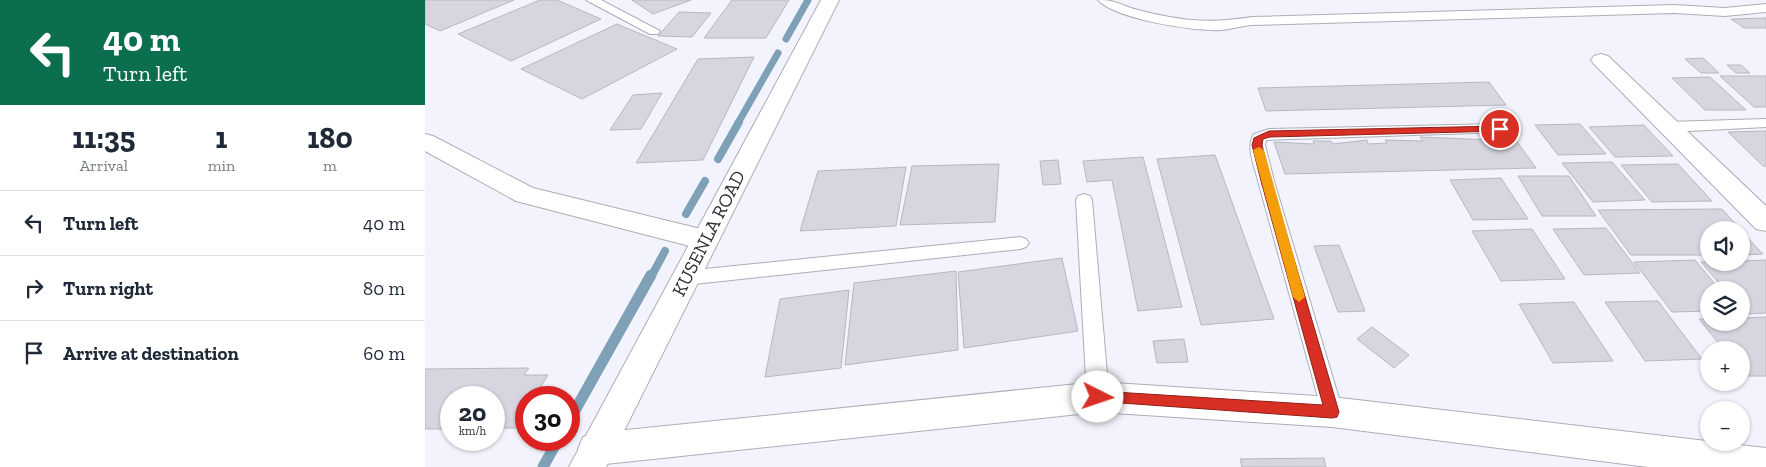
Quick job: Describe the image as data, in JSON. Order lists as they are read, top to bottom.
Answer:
{
  "streets": {
    "street": ["KUSENLA ROAD"]
  },
  "page": {
    "turn": ["40 m", "Turn left"],
    "eta": [
      "11:35",
      "Arrival",
      "1",
      "min",
      "180",
      "m"
    ],
    "list": [
      {
        "name": "Turn left",
        "value": "40 m"
      },
      {
        "name": "Turn right",
        "value": "80 m"
      },
      {
        "name": "Arrive at destination",
        "value": "60 m"
      }
    ],
    "map_buttons": ["+", "−"],
    "speed": "20 km/h",
    "limit": "30"
  }
}
